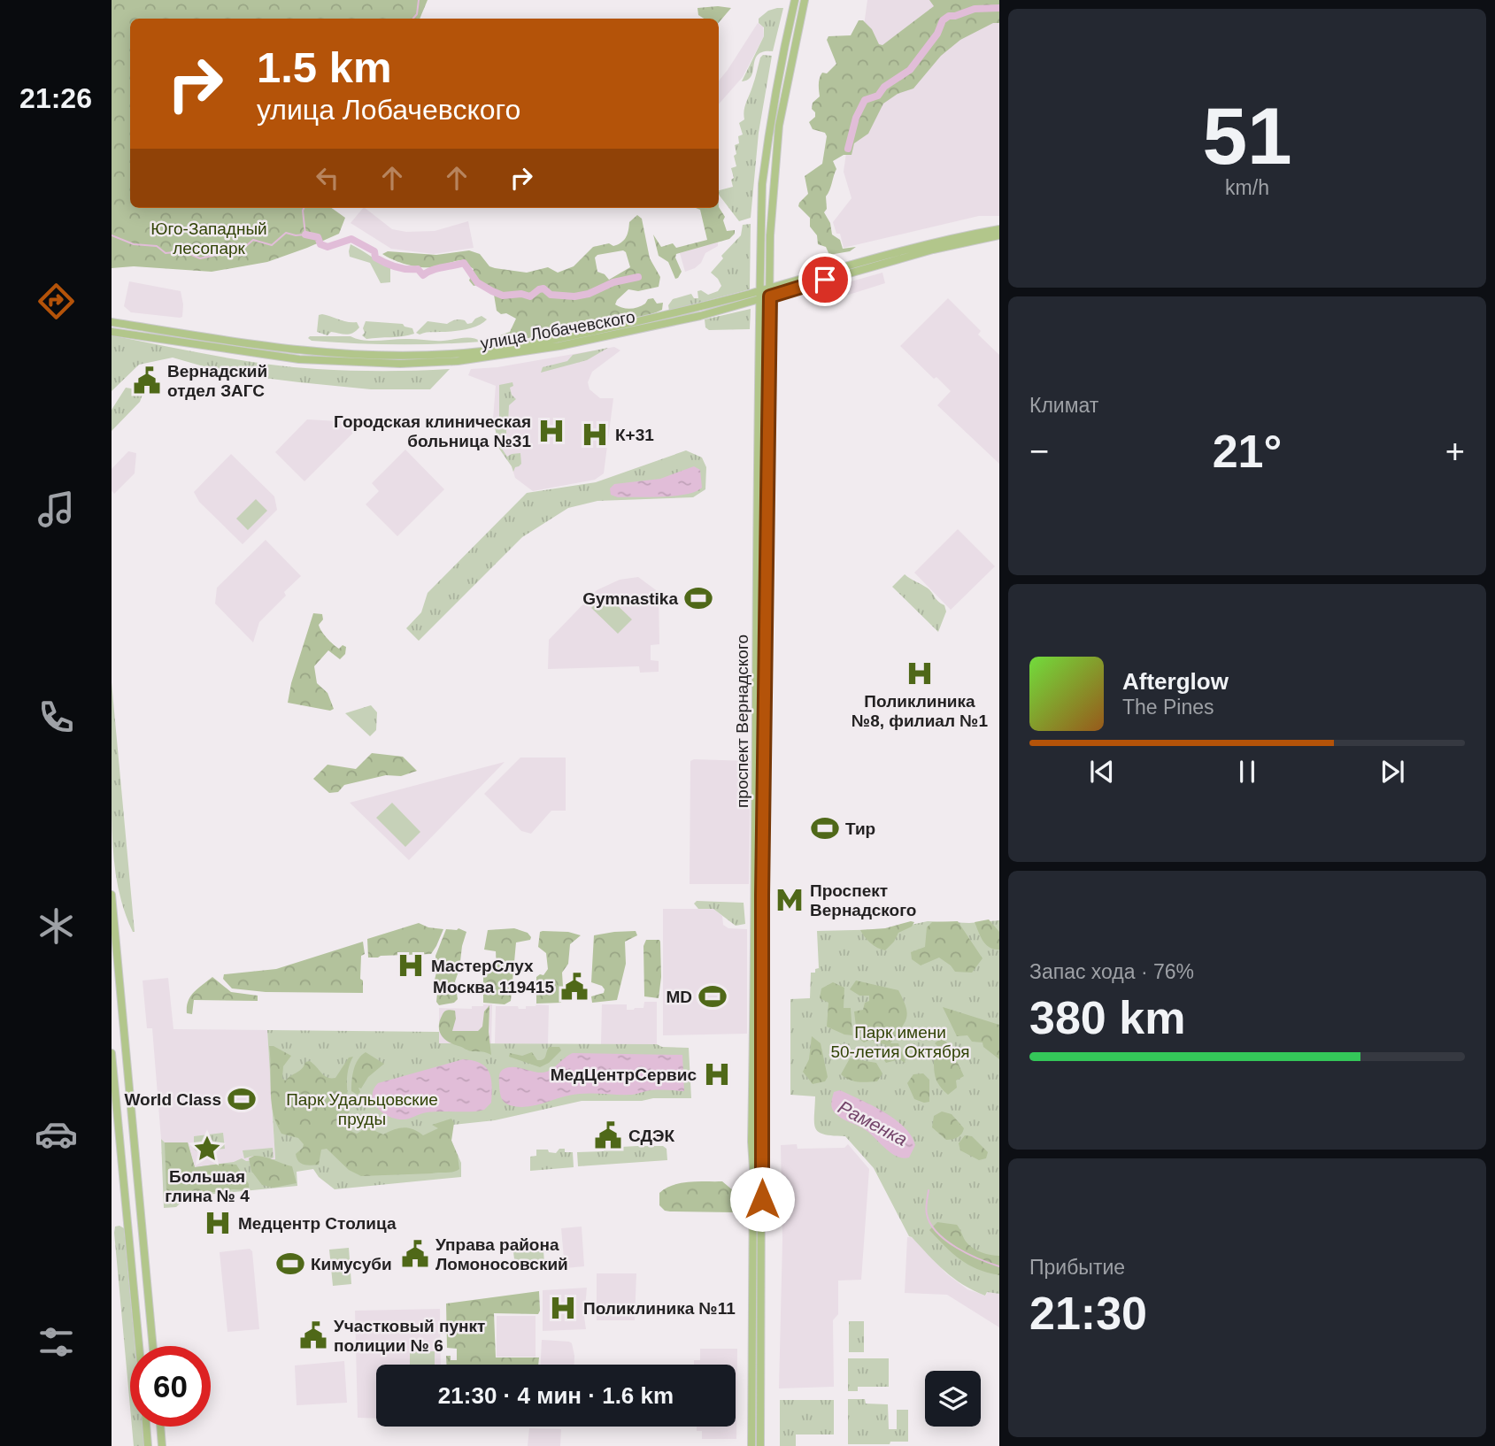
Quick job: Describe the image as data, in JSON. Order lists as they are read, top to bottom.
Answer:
{
  "streets": {
    "main road": ["улица Лобачевского", "проспект Вернадского"]
  },
  "crossings": [
    ["улица Лобачевского", "проспект Вернадского"]
  ],
  "water": ["Раменка"],
  "parks": ["Юго-Западный лесопарк", "Парк имени 50-летия Октября", "Парк Удальцовские пруды"],
  "places": {
    "public building": [
      "Вернадский отдел ЗАГС",
      "Москва 119415",
      "СДЭК",
      "Управа района Ломоносовский",
      "Участковый пункт полиции № 6"
    ],
    "hospital": [
      "Городская клиническая больница №31",
      "К+31",
      "Поликлиника №8, филиал №1",
      "МастерСлух",
      "МедЦентрСервис",
      "Медцентр Столица",
      "Поликлиника №11"
    ],
    "sports": [
      "Gymnastika",
      "Тир",
      "MD",
      "World Class",
      "Кимусуби"
    ],
    "metro station": ["Проспект Вернадского"],
    "place": ["Большая глина № 4"]
  },
  "page": {
    "tabs": "21:26",
    "tile": [
      ["51", "km/h"],
      "Климат",
      ["Запас хода · 76%", "380 km"],
      ["Прибытие", "21:30"]
    ],
    "turn": ["1.5 km", "улица Лобачевского"],
    "heat": ["−", "21°", "+"],
    "song": ["Afterglow", "The Pines"],
    "limit": "60",
    "trip": "21:30 · 4 мин · 1.6 km"
  }
}
